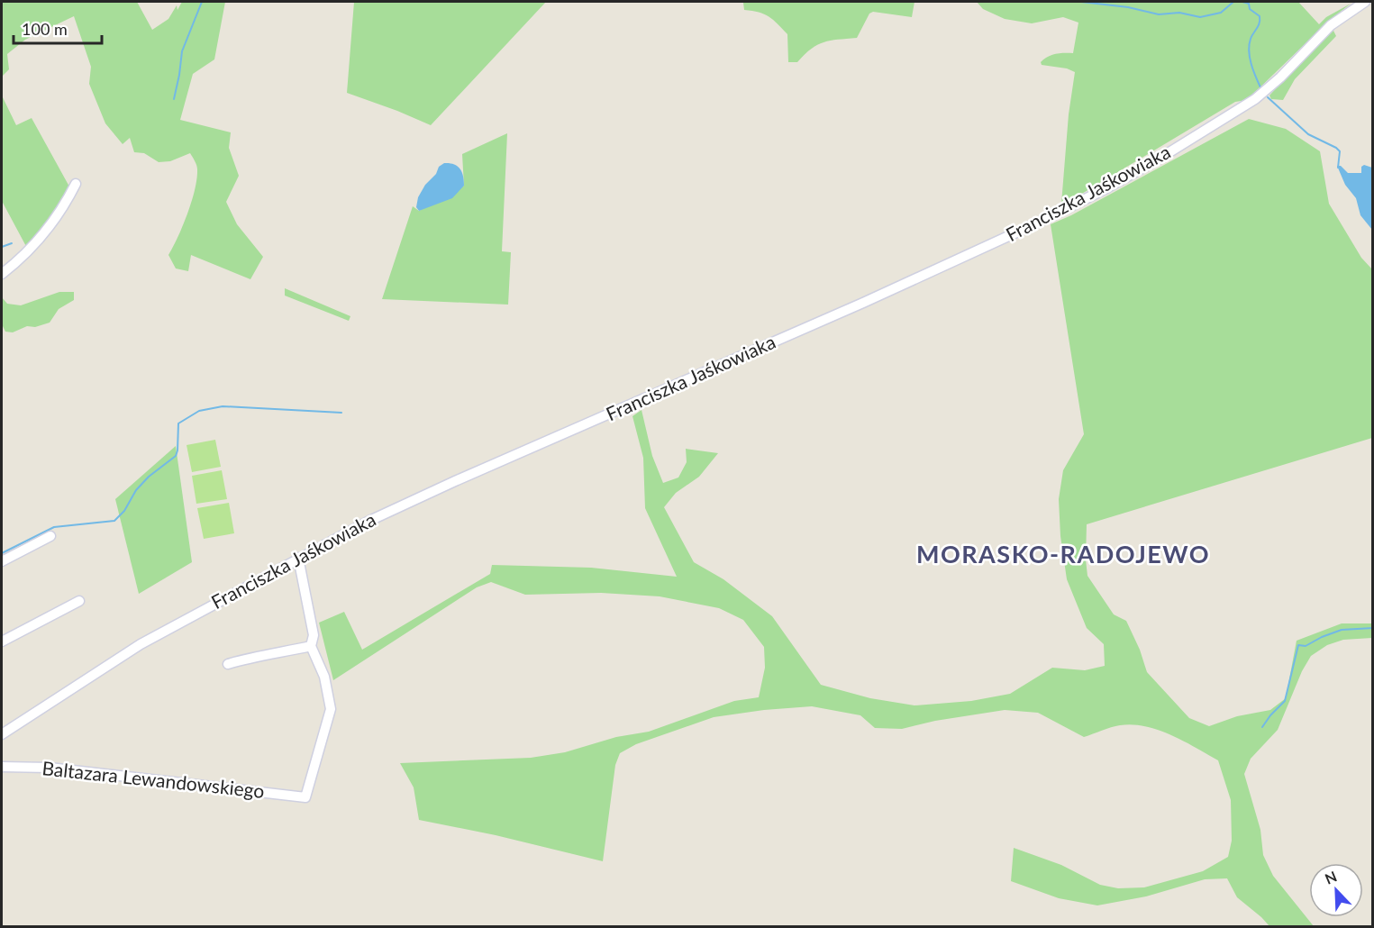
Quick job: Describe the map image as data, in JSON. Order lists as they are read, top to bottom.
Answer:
{
  "streets": {
    "street": ["Franciszka Jaśkowiaka", "Baltazara Lewandowskiego"]
  },
  "districts": ["MORASKO-RADOJEWO"],
  "scale_bar": "100 m",
  "north": "top left"
}
